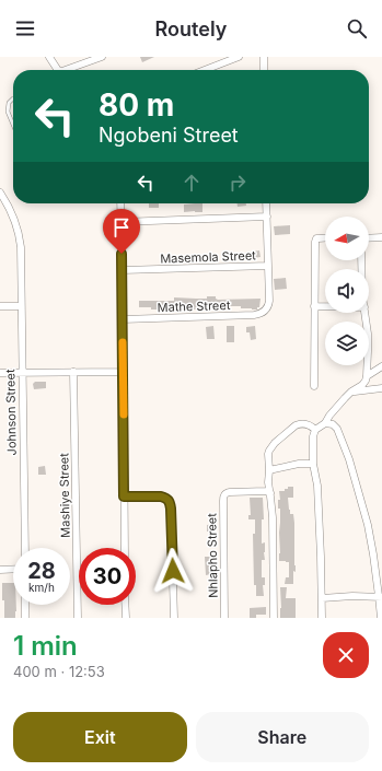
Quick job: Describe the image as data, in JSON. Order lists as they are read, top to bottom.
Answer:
{
  "streets": {
    "street": [
      "Masemola Street",
      "Mathe Street",
      "Johnson Street",
      "Mashiye Street",
      "Nhlapho Street"
    ]
  },
  "crossings": [
    ["Masemola Street", "Mathe Street"]
  ],
  "north": "left",
  "page": {
    "header": "Routely",
    "turn": ["80 m", "Ngobeni Street"],
    "speed": "28 km/h",
    "limit": "30",
    "heading": ["1 min", "400 m · 12:53"],
    "buttons": ["Exit", "Share"]
  }
}
